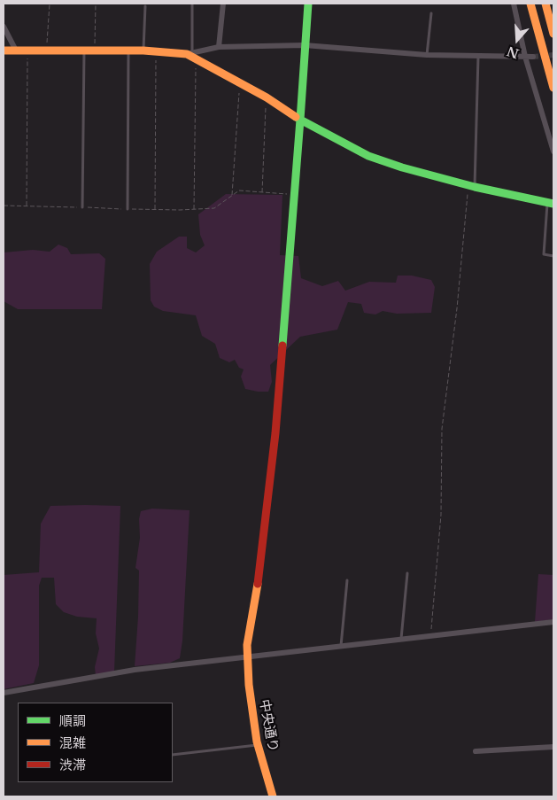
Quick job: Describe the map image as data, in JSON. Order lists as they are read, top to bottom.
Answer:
{
  "streets": {
    "main road": ["中央通り"]
  },
  "legend": ["順調", "混雑", "渋滞"],
  "north": "bottom"
}
